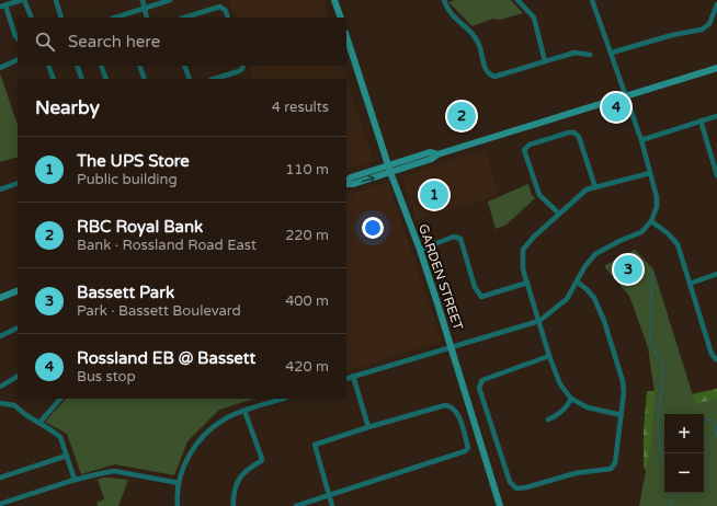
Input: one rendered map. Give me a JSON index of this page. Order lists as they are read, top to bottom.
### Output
{
  "streets": {
    "street": ["GARDEN STREET"]
  },
  "page": {
    "search": "Search here",
    "heading": ["Nearby", "4 results"],
    "pins": [
      "4",
      "2",
      "1",
      "3"
    ],
    "list": [
      {
        "mark": "1",
        "name": "The UPS Store",
        "note": "Public building",
        "value": "110 m"
      },
      {
        "mark": "2",
        "name": "RBC Royal Bank",
        "note": "Bank · Rossland Road East",
        "value": "220 m"
      },
      {
        "mark": "3",
        "name": "Bassett Park",
        "note": "Park · Bassett Boulevard",
        "value": "400 m"
      },
      {
        "mark": "4",
        "name": "Rossland EB @ Bassett",
        "note": "Bus stop",
        "value": "420 m"
      }
    ],
    "map_buttons": ["+", "−"]
  }
}
